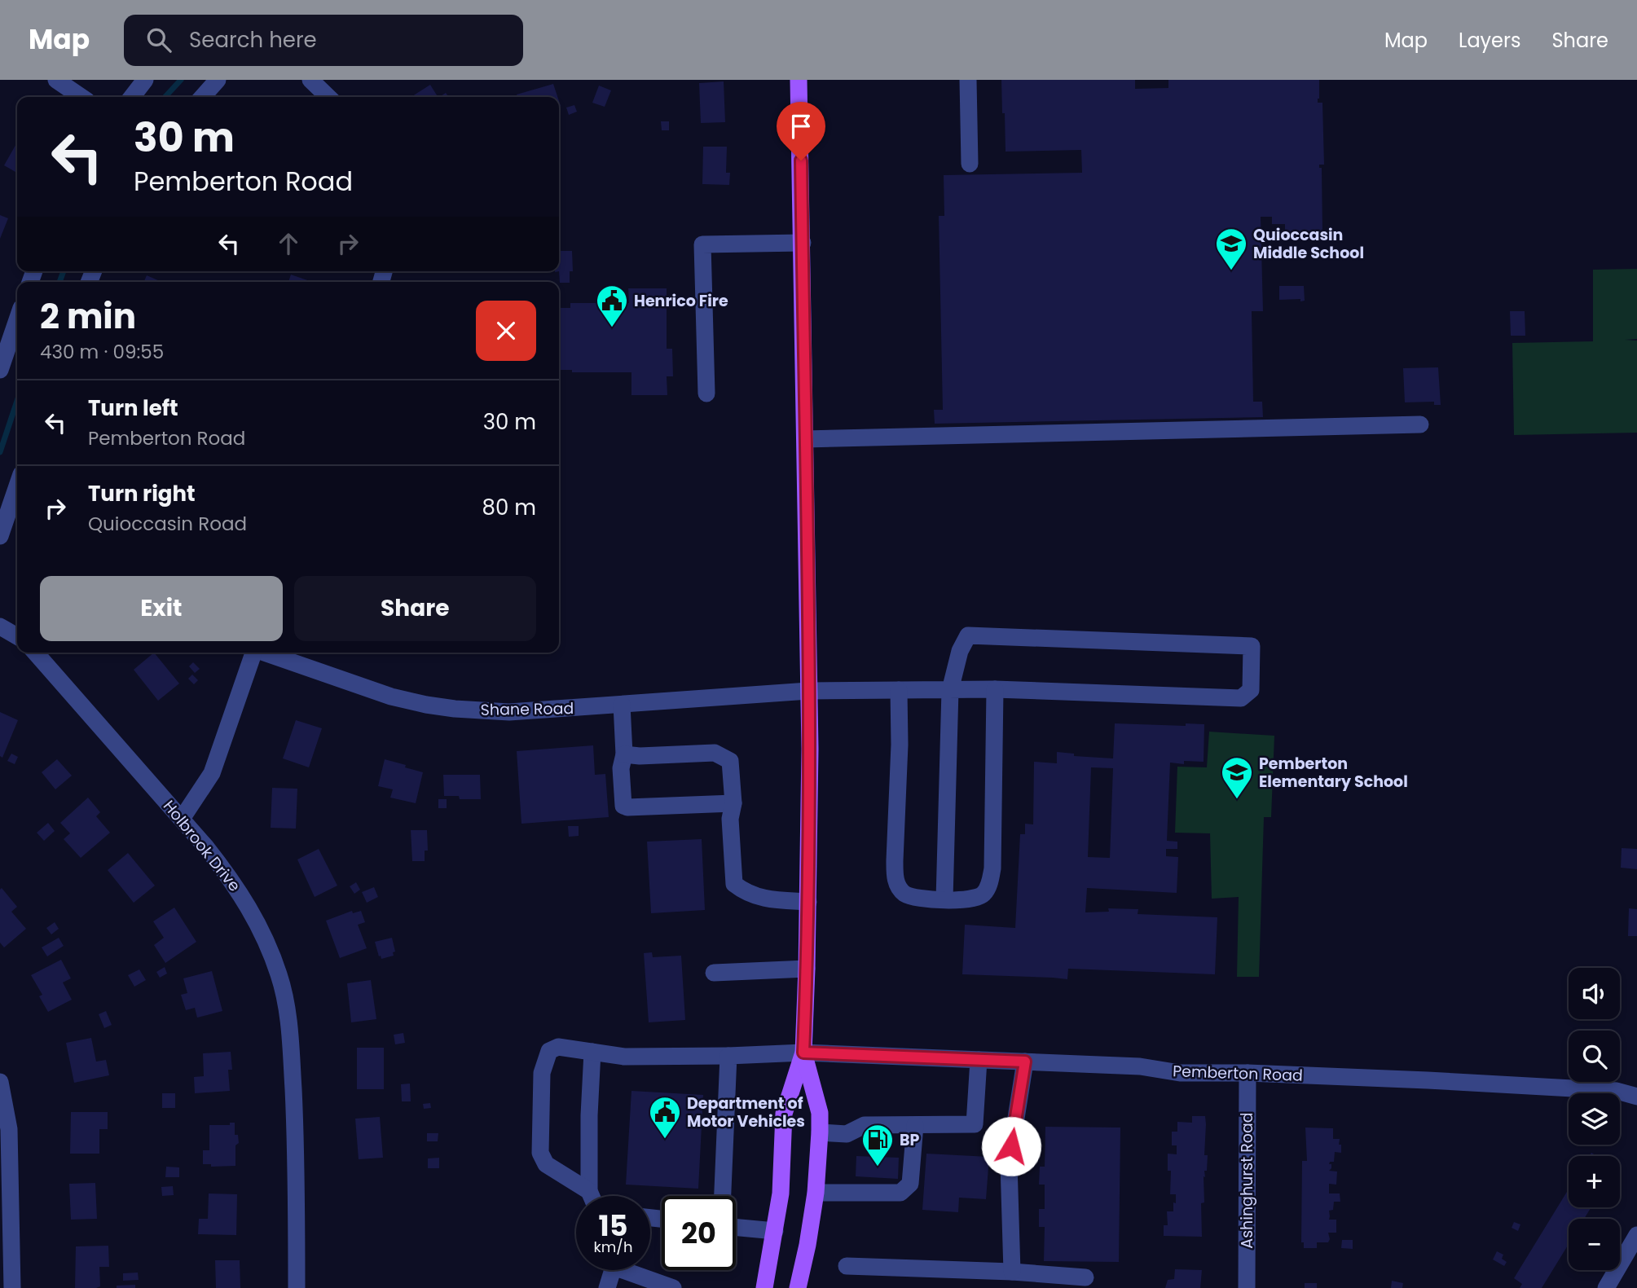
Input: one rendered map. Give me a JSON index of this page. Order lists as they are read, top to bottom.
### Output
{
  "streets": {
    "street": [
      "Shane Road",
      "Holbrook Drive",
      "Pemberton Road",
      "Ashinghurst Road"
    ]
  },
  "crossings": [
    ["Pemberton Road", "Ashinghurst Road"]
  ],
  "places": {
    "school or university": ["Quioccasin Middle School", "Pemberton Elementary School"],
    "public building": ["Henrico Fire", "Department of Motor Vehicles"],
    "fuel station": ["BP"]
  },
  "page": {
    "header": "Map",
    "search": "Search here",
    "nav": ["Map", "Layers", "Share"],
    "turn": ["30 m", "Pemberton Road"],
    "heading": ["2 min", "430 m · 09:55"],
    "list": [
      {
        "name": "Turn left",
        "note": "Pemberton Road",
        "value": "30 m"
      },
      {
        "name": "Turn right",
        "note": "Quioccasin Road",
        "value": "80 m"
      }
    ],
    "buttons": ["Exit", "Share"],
    "map_buttons": ["+", "−"],
    "speed": "15 km/h",
    "limit": "20"
  }
}
